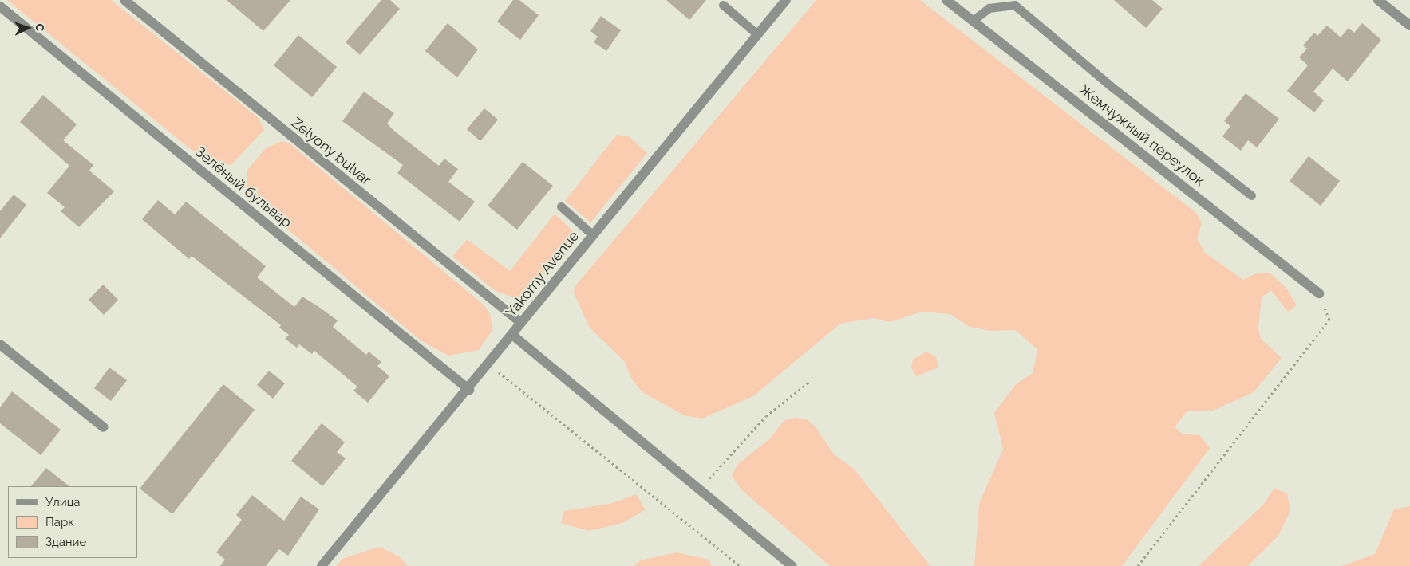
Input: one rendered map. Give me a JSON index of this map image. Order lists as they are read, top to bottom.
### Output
{
  "streets": {
    "street": [
      "Жемчужный переулок",
      "Zelyony bulvar",
      "Зелёный бульвар",
      "Yakorny Avenue"
    ]
  },
  "crossings": [
    ["Zelyony bulvar", "Yakorny Avenue"],
    ["Зелёный бульвар", "Yakorny Avenue"]
  ],
  "legend": ["Улица", "Парк", "Здание"],
  "north": "right"
}
